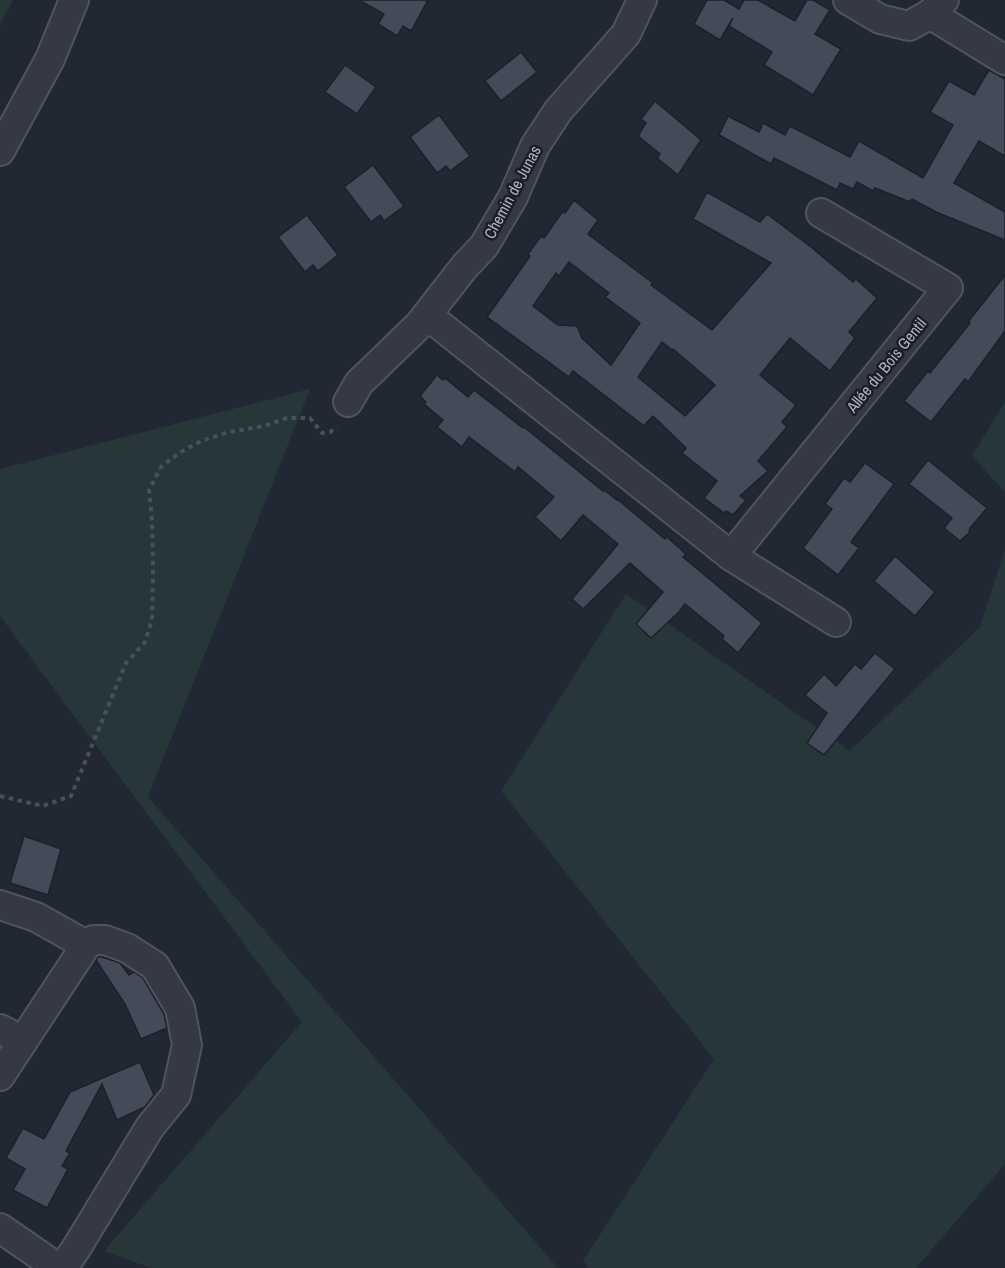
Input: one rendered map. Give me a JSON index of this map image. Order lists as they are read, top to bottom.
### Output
{
  "streets": {
    "street": ["Chemin de Junas", "Allée du Bois Gentil"]
  }
}
